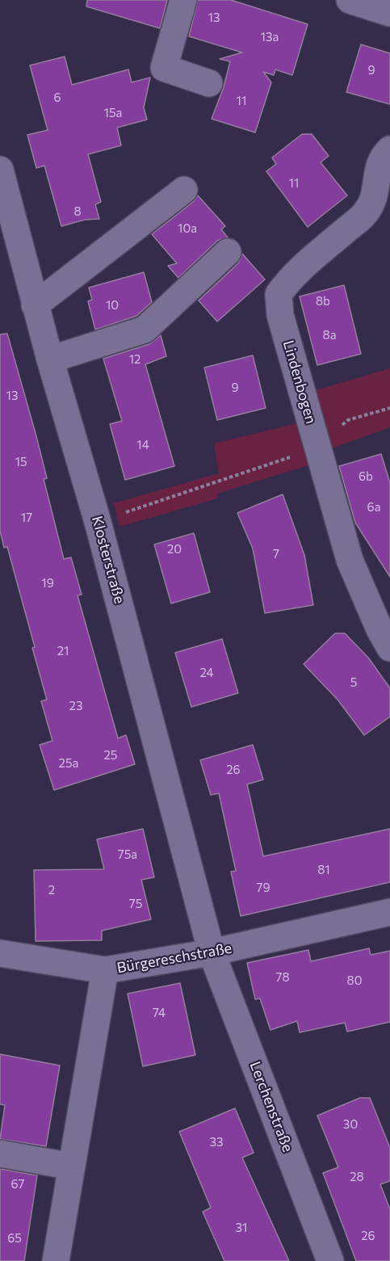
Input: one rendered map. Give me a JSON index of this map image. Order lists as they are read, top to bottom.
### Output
{
  "streets": {
    "street": [
      "Lindenbogen",
      "Klosterstraße",
      "Bürgereschstraße",
      "Lerchenstraße"
    ]
  },
  "crossings": [
    ["Klosterstraße", "Bürgereschstraße"],
    ["Klosterstraße", "Lerchenstraße"],
    ["Bürgereschstraße", "Lerchenstraße"]
  ],
  "house_numbers": [
    "13",
    "13a",
    "9",
    "6",
    "11",
    "15a",
    "11",
    "8",
    "10a",
    "8b",
    "10",
    "8a",
    "12",
    "9",
    "13",
    "14",
    "15",
    "6b",
    "6a",
    "17",
    "20",
    "7",
    "19",
    "21",
    "24",
    "5",
    "23",
    "25",
    "25a",
    "26",
    "75a",
    "81",
    "79",
    "2",
    "75",
    "78",
    "80",
    "74",
    "30",
    "33",
    "28",
    "67",
    "31",
    "26",
    "65"
  ]
}
